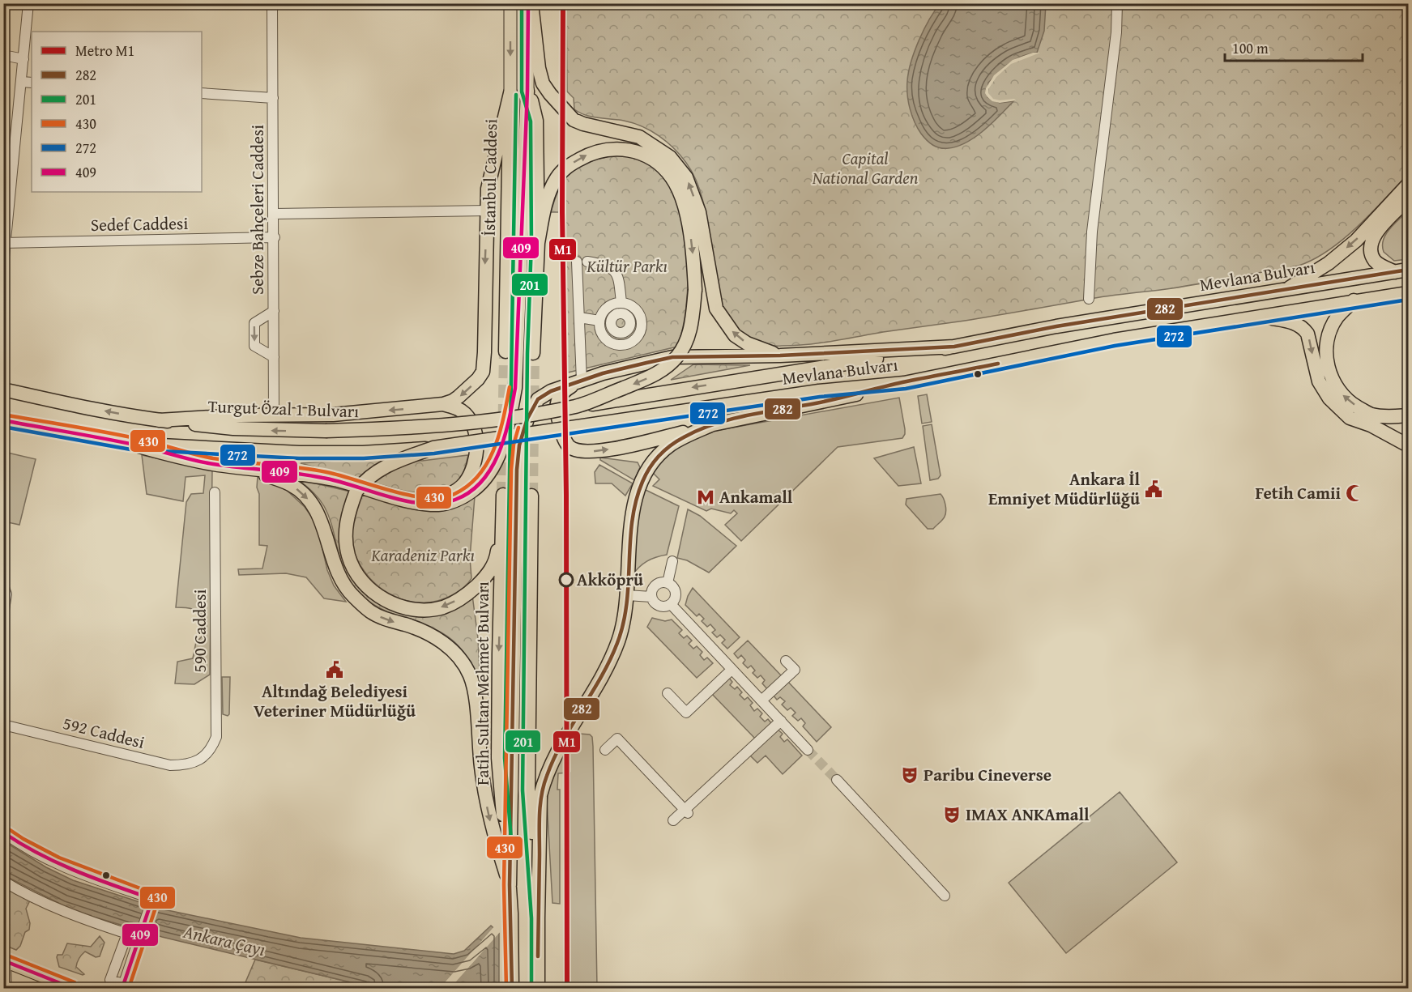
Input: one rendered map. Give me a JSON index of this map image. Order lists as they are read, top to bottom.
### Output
{
  "streets": {
    "highway": [
      "İstanbul Caddesi",
      "Mevlana Bulvarı",
      "Turgut Özal 1 Bulvarı",
      "Fatih Sultan Mehmet Bulvarı"
    ],
    "street": [
      "Sebze Bahçeleri Caddesi",
      "Sedef Caddesi",
      "590 Caddesi",
      "592 Caddesi"
    ]
  },
  "crossings": [
    ["Sebze Bahçeleri Caddesi", "Sedef Caddesi"],
    ["Mevlana Bulvarı", "Turgut Özal 1 Bulvarı"],
    ["Mevlana Bulvarı", "Fatih Sultan Mehmet Bulvarı"],
    ["590 Caddesi", "592 Caddesi"]
  ],
  "water": ["Ankara Çayı"],
  "parks": ["Capital National Garden", "Kültür Parkı", "Karadeniz Parkı"],
  "places": {
    "public building": ["Ankara İl Emniyet Müdürlüğü", "Altındağ Belediyesi Veteriner Müdürlüğü"],
    "mosque": ["Fetih Camii"],
    "metro station": ["Ankamall"],
    "other": ["Akköprü"],
    "theatre": ["Paribu Cineverse", "IMAX ANKAmall"]
  },
  "lines": [
    "metro line M1",
    "transit line 201",
    "transit line 409",
    "transit line 282",
    "transit line 272",
    "transit line 430"
  ],
  "legend": [
    "Metro M1",
    "282",
    "201",
    "430",
    "272",
    "409"
  ],
  "scale_bar": "100 m"
}
